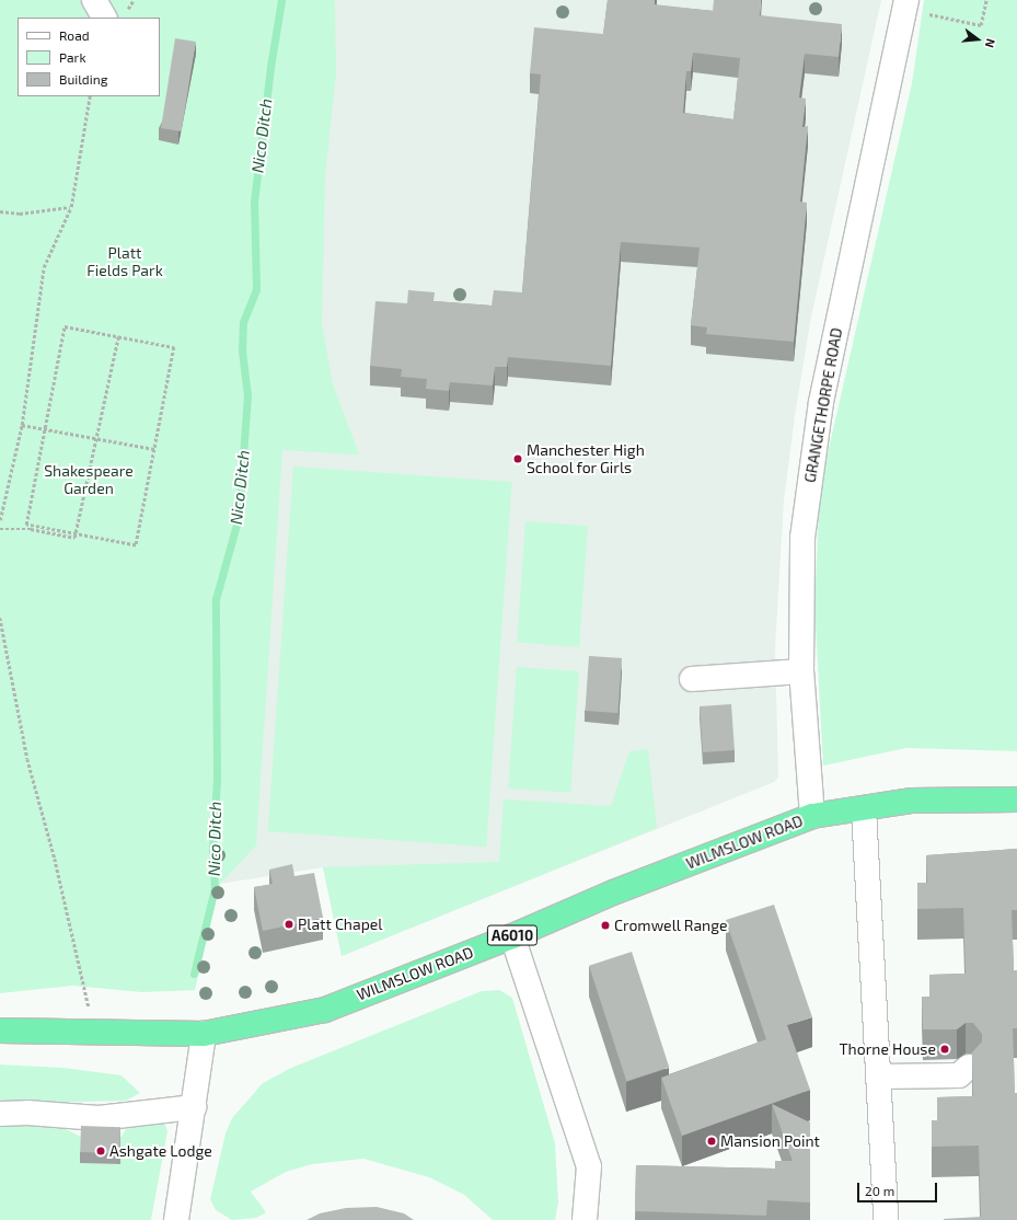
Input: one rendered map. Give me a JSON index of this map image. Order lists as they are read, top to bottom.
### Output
{
  "streets": {
    "highway": ["WILMSLOW ROAD", "A6010"],
    "street": ["GRANGETHORPE ROAD"]
  },
  "crossings": [
    ["GRANGETHORPE ROAD", "WILMSLOW ROAD"]
  ],
  "water": ["Nico Ditch"],
  "parks": ["Platt Fields Park", "Shakespeare Garden"],
  "places": [
    "Manchester High School for Girls",
    "Platt Chapel",
    "Cromwell Range",
    "Thorne House",
    "Mansion Point",
    "Ashgate Lodge"
  ],
  "legend": ["Road", "Park", "Building"],
  "scale_bar": "20 m",
  "north": "right"
}
